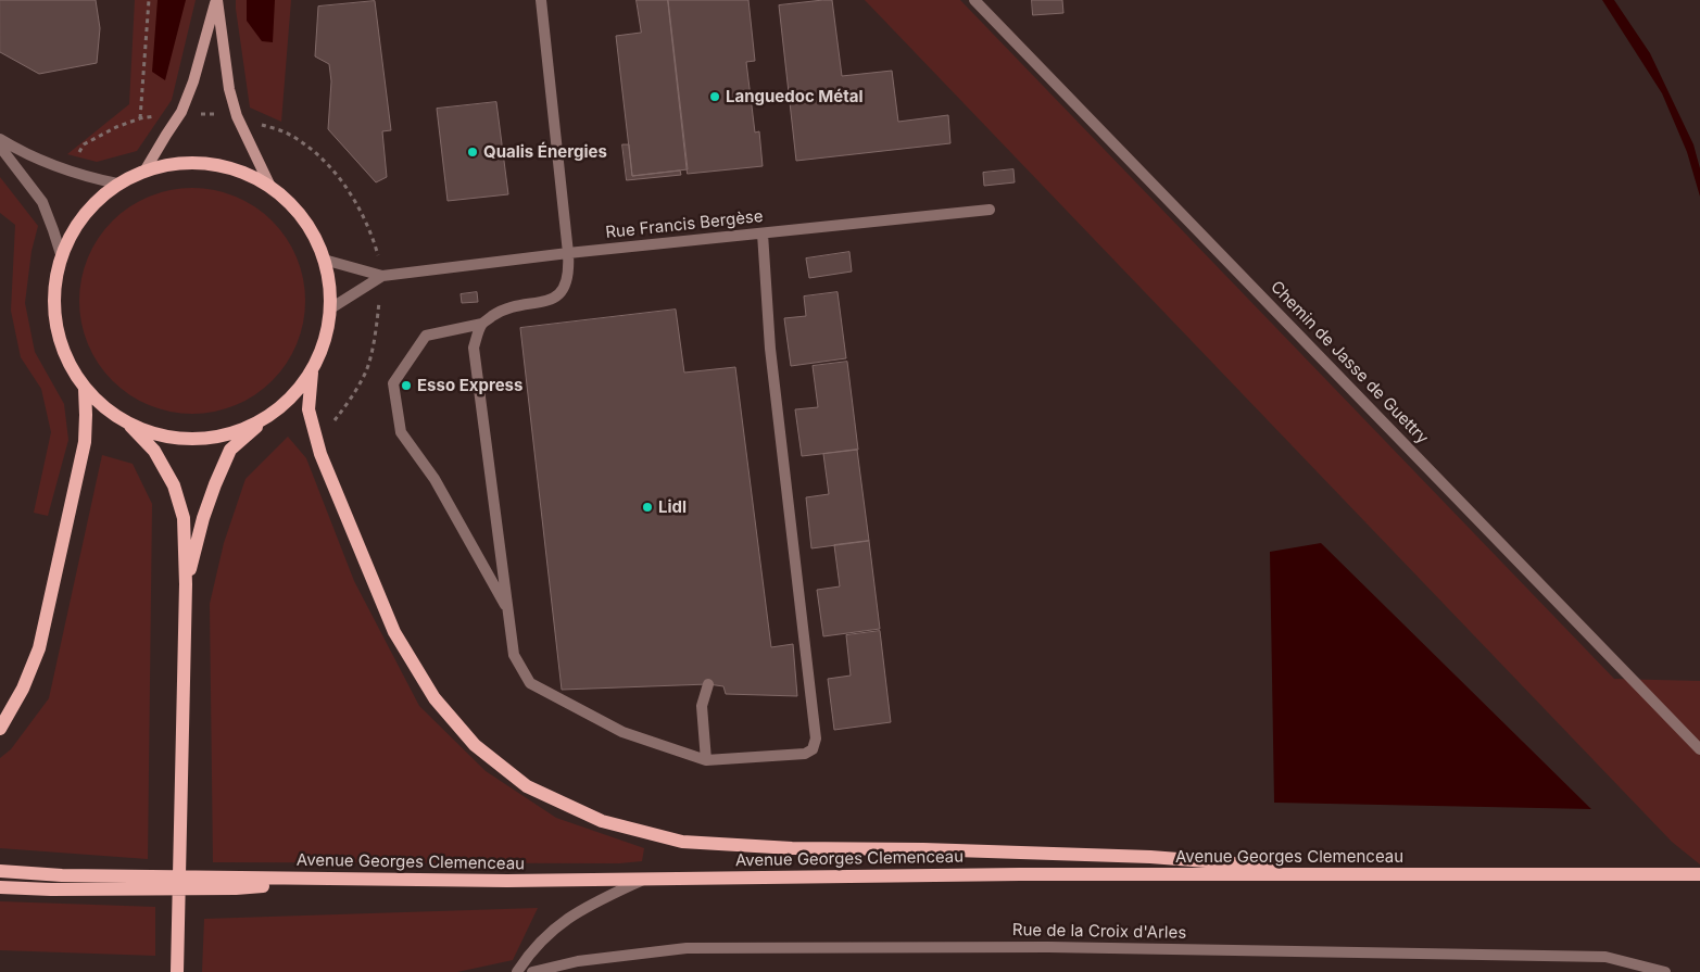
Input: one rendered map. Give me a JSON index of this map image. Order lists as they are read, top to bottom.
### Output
{
  "streets": {
    "main road": ["Avenue Georges Clemenceau"],
    "street": ["Rue Francis Bergèse", "Chemin de Jasse de Guettry", "Rue de la Croix d'Arles"]
  },
  "places": [
    "Languedoc Métal",
    "Qualis Énergies",
    "Esso Express",
    "Lidl"
  ]
}
